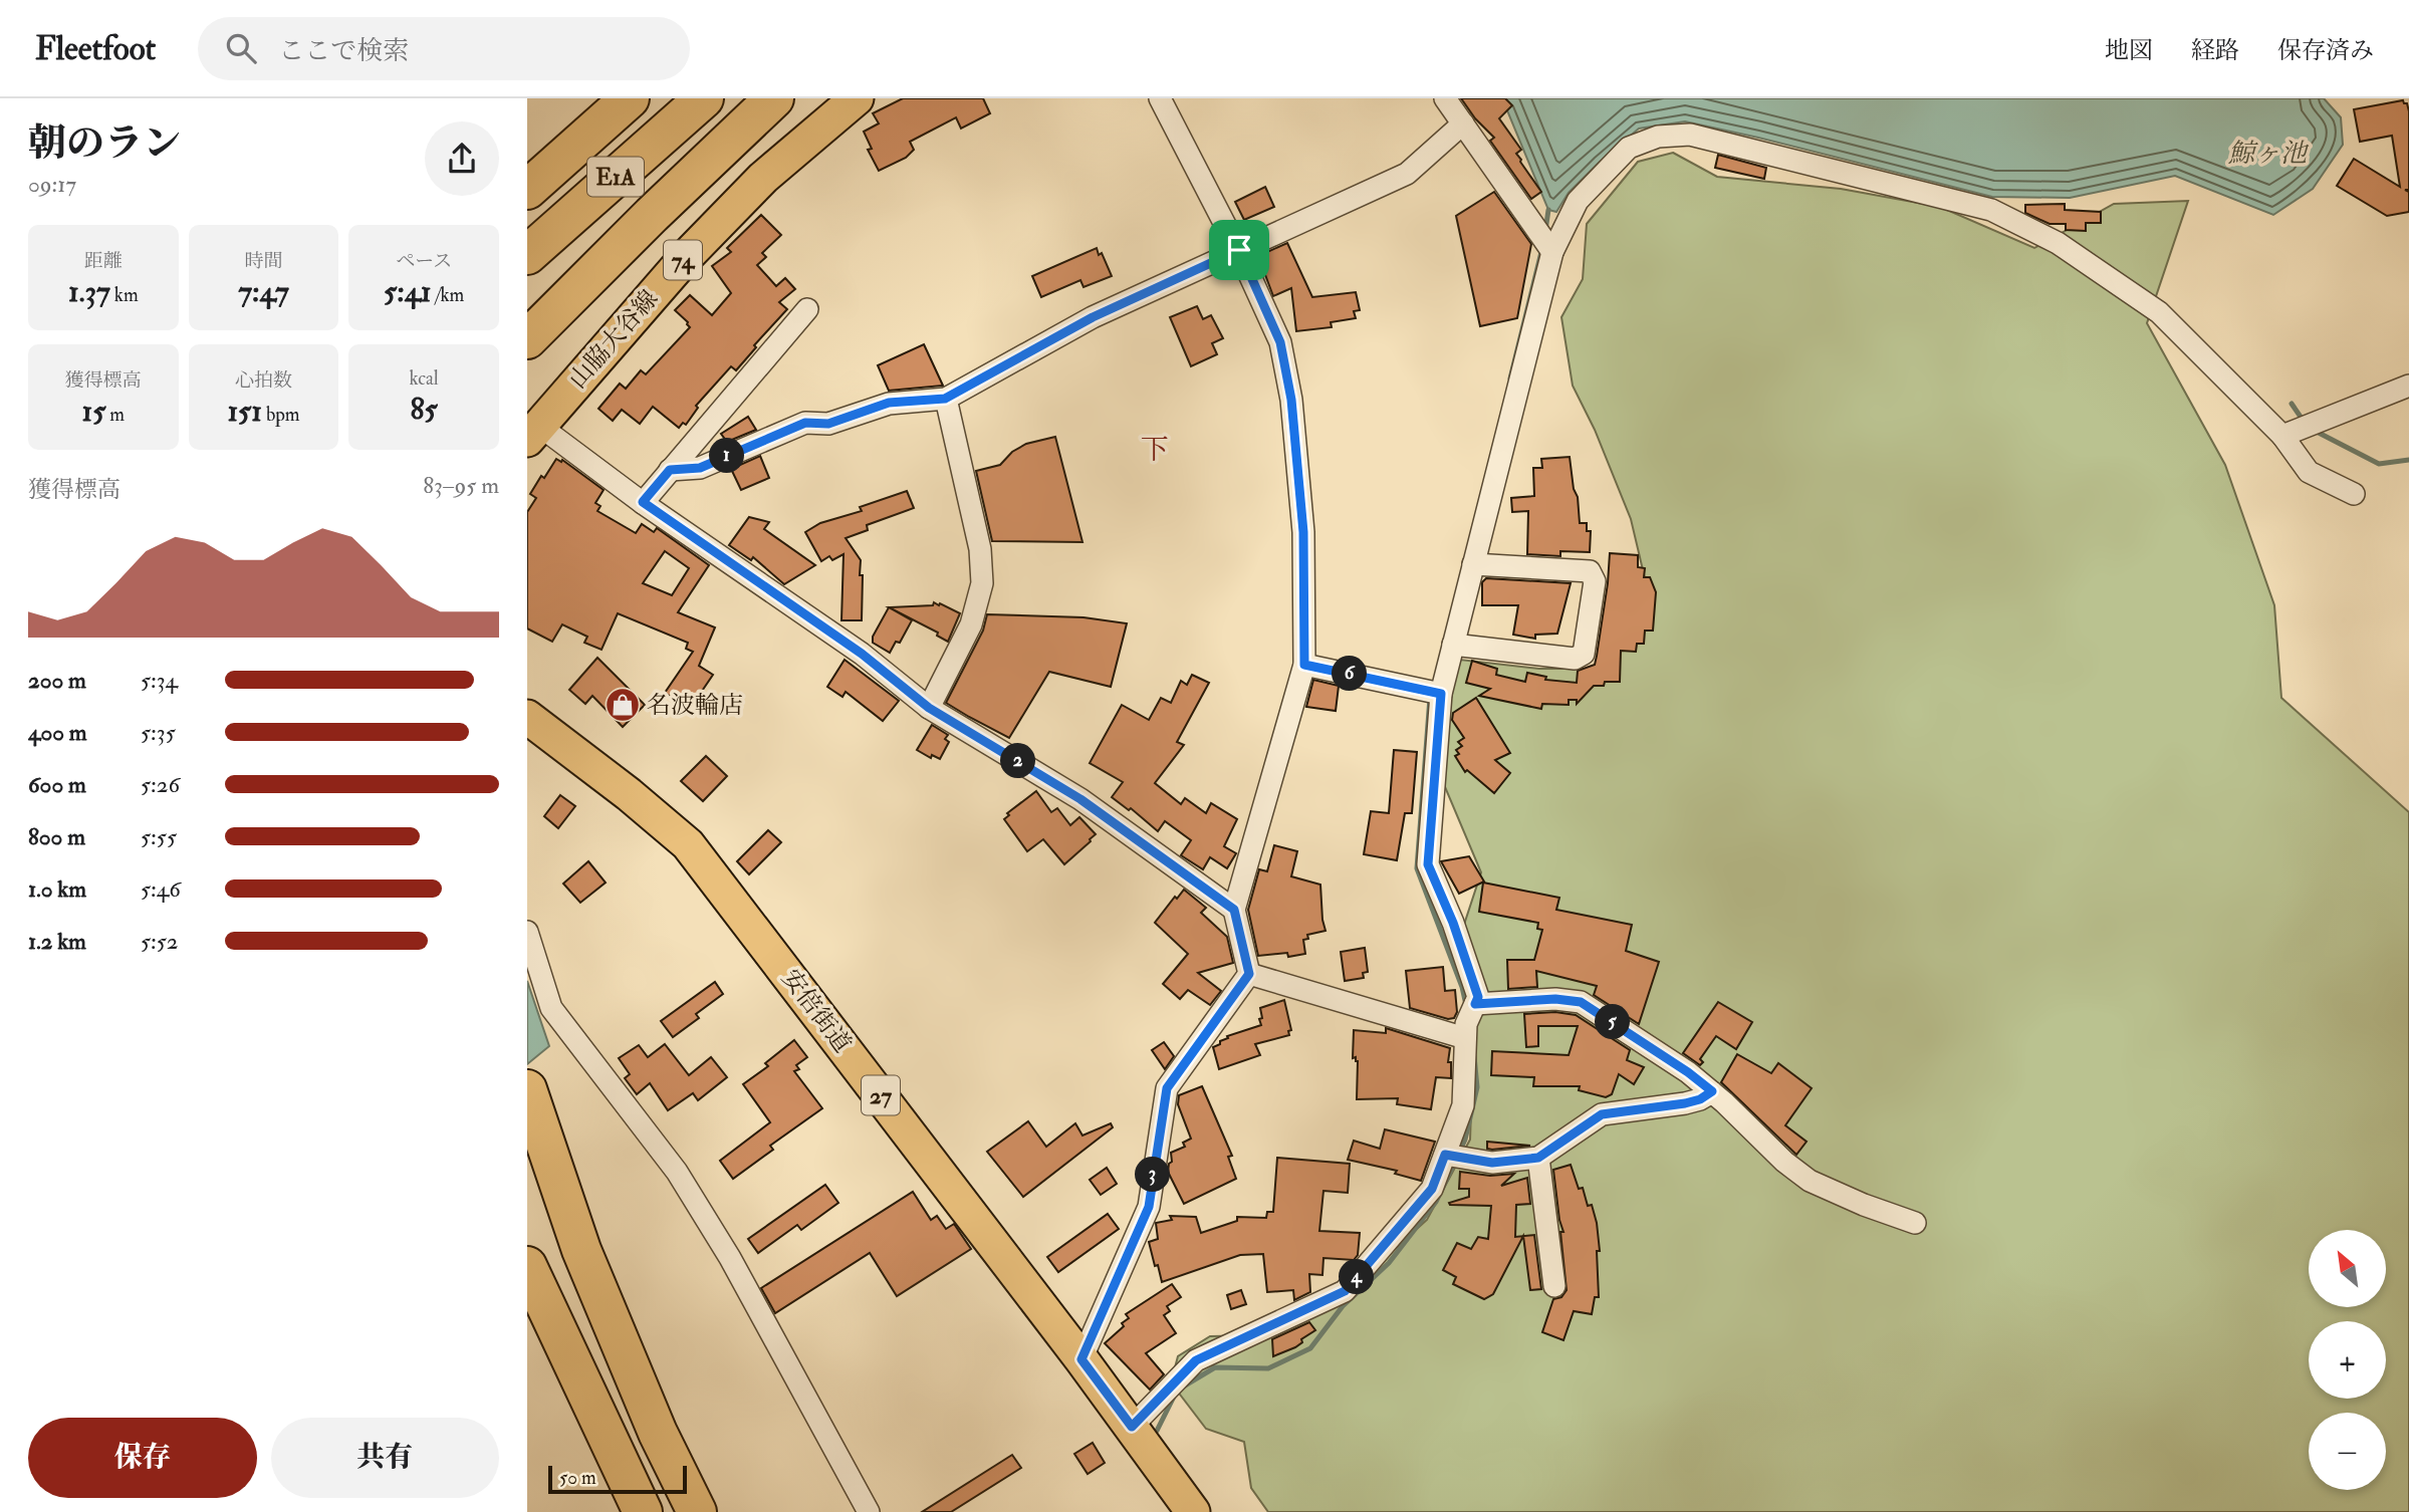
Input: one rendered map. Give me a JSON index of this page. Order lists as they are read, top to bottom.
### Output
{
  "streets": {
    "highway": ["E1A"],
    "main road": [
      "74",
      "山脇大谷線",
      "安倍街道",
      "27"
    ]
  },
  "districts": ["下"],
  "water": ["鯨ヶ池"],
  "places": {
    "shop": ["名波輪店"]
  },
  "scale_bar": "50 m",
  "north": "top left",
  "page": {
    "header": "Fleetfoot",
    "search": "ここで検索",
    "nav": ["地図", "経路", "保存済み"],
    "heading": ["朝のラン", "09:17"],
    "stats": [
      ["距離", "1.37 km"],
      ["時間", "7:47"],
      ["ペース", "5:41 /km"],
      ["獲得標高", "15 m"],
      ["心拍数", "151 bpm"],
      ["kcal", "85"]
    ],
    "pins": [
      "1",
      "6",
      "2",
      "5",
      "3",
      "4"
    ],
    "chart": ["獲得標高", "83–95 m"],
    "list": [
      {
        "name": "200 m",
        "note": "5:34"
      },
      {
        "name": "400 m",
        "note": "5:35"
      },
      {
        "name": "600 m",
        "note": "5:26"
      },
      {
        "name": "800 m",
        "note": "5:55"
      },
      {
        "name": "1.0 km",
        "note": "5:46"
      },
      {
        "name": "1.2 km",
        "note": "5:52"
      }
    ],
    "map_buttons": ["+", "−"],
    "buttons": ["保存", "共有"],
    "scale": "50 m"
  }
}
